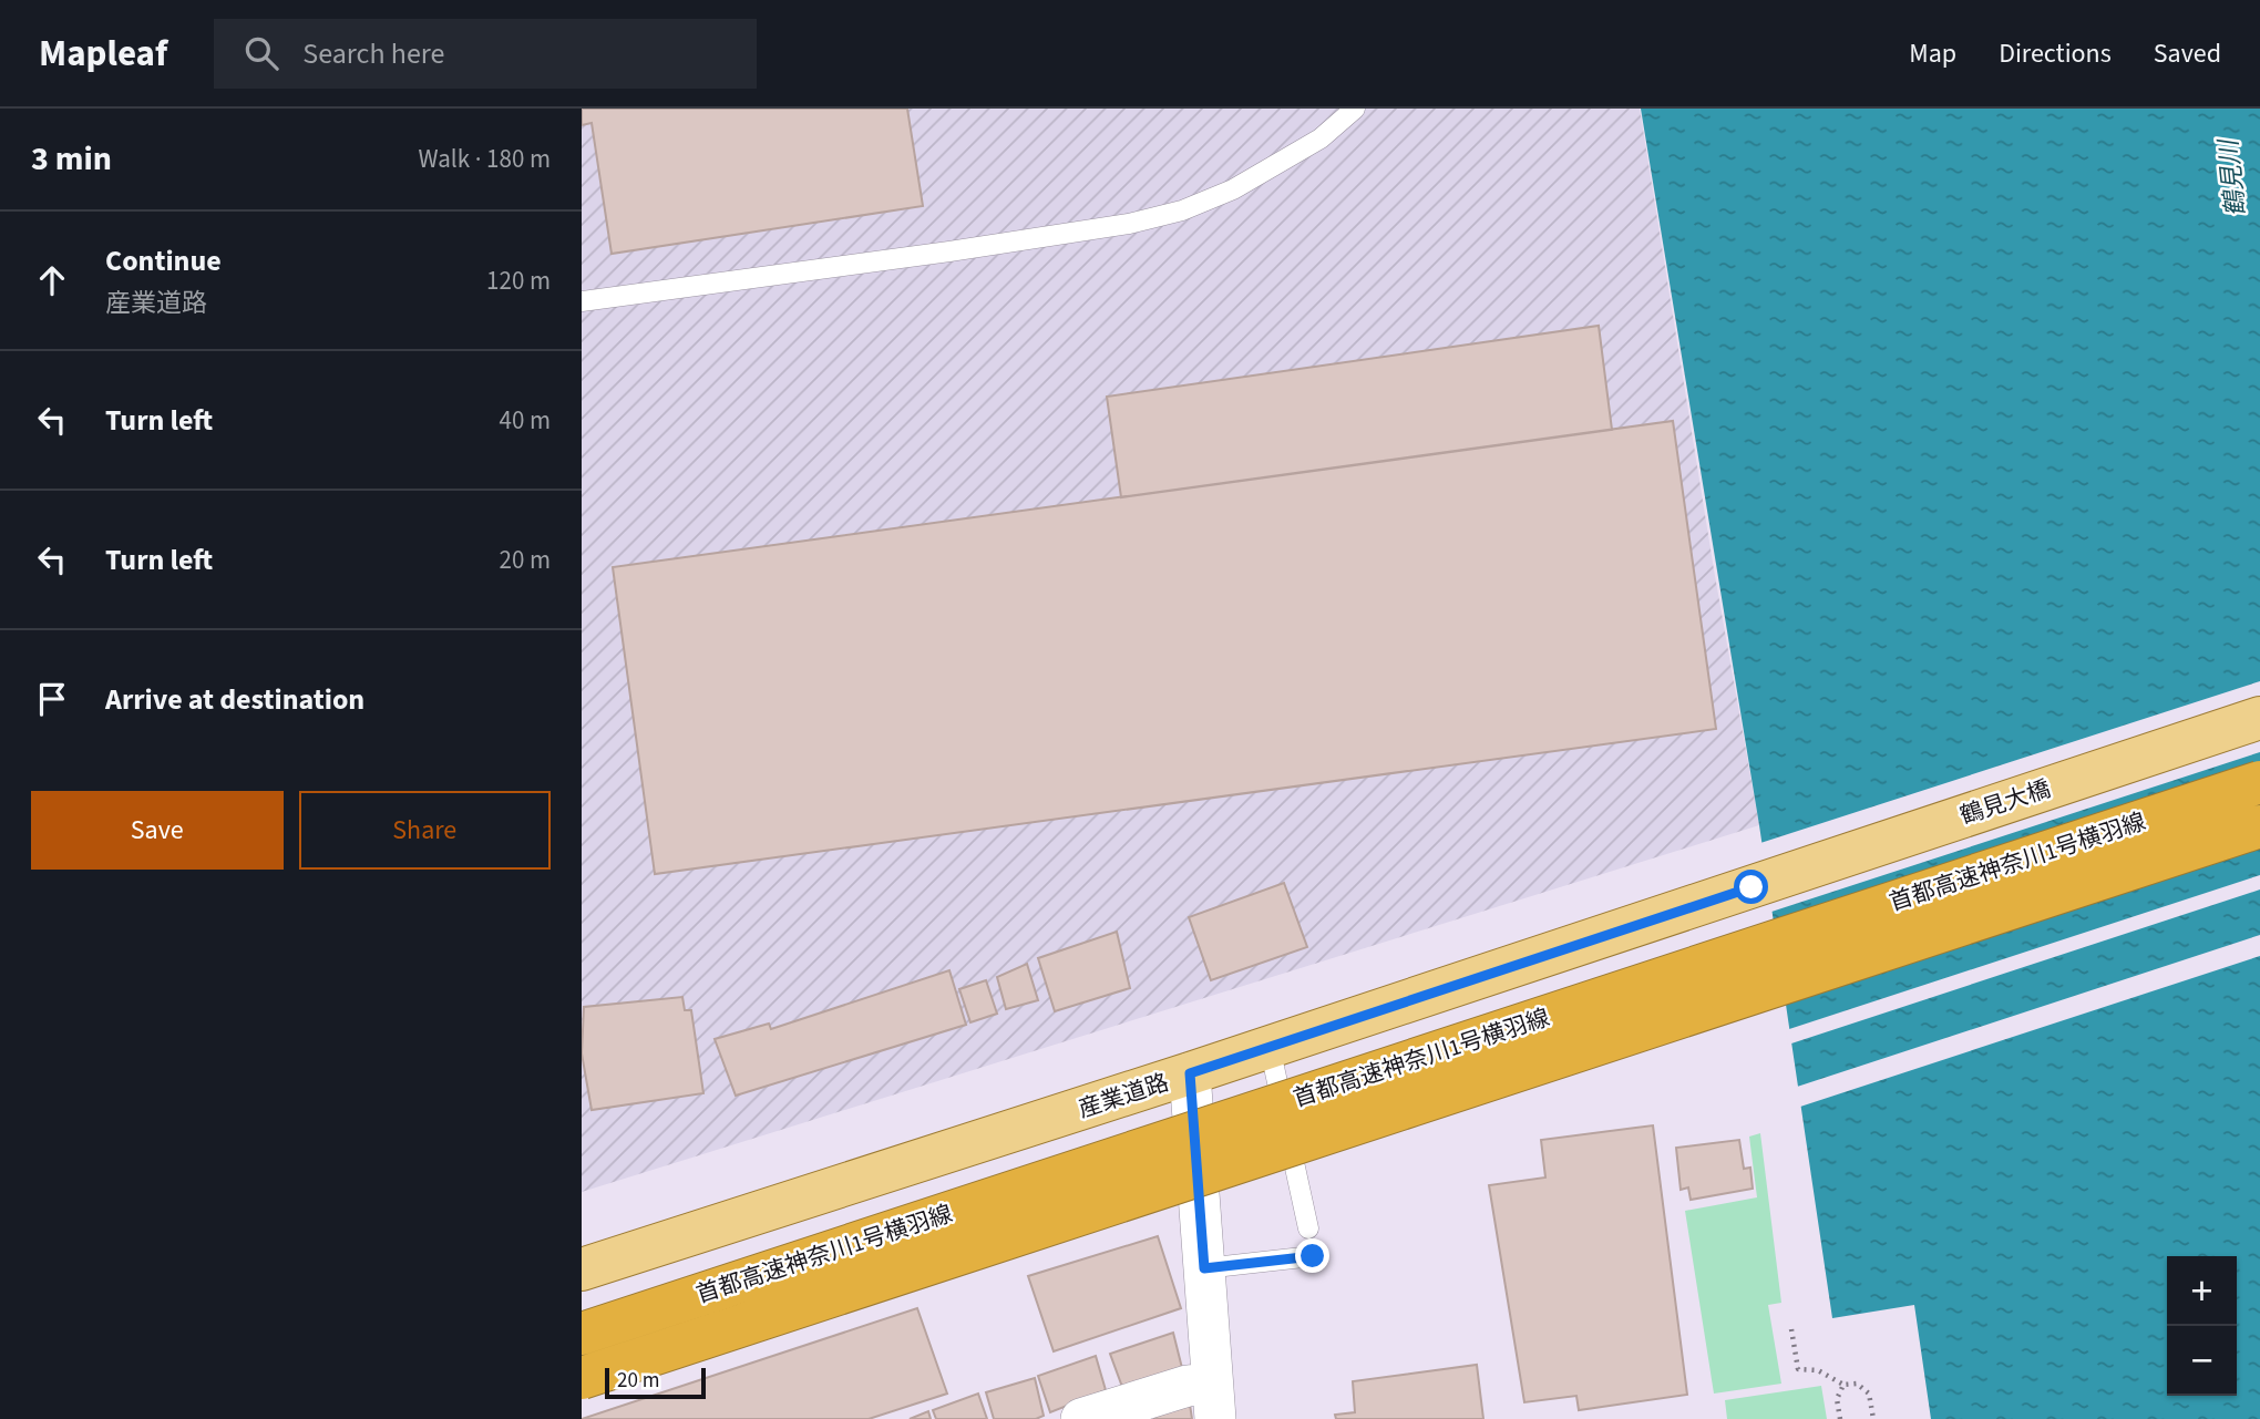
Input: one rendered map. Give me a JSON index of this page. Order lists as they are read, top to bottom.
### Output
{
  "streets": {
    "highway": ["首都高速神奈川1号横羽線"],
    "main road": ["鶴見大橋", "産業道路"]
  },
  "crossings": [
    ["鶴見大橋", "産業道路"]
  ],
  "water": ["鶴見川"],
  "scale_bar": "20 m",
  "page": {
    "header": "Mapleaf",
    "search": "Search here",
    "nav": ["Map", "Directions", "Saved"],
    "heading": ["3 min", "Walk · 180 m"],
    "list": [
      ["Continue", "産業道路", "120 m"],
      ["Turn left", "40 m"],
      ["Turn left", "20 m"],
      "Arrive at destination"
    ],
    "buttons": ["Save", "Share"],
    "map_buttons": ["+", "−"],
    "scale": "20 m"
  }
}
